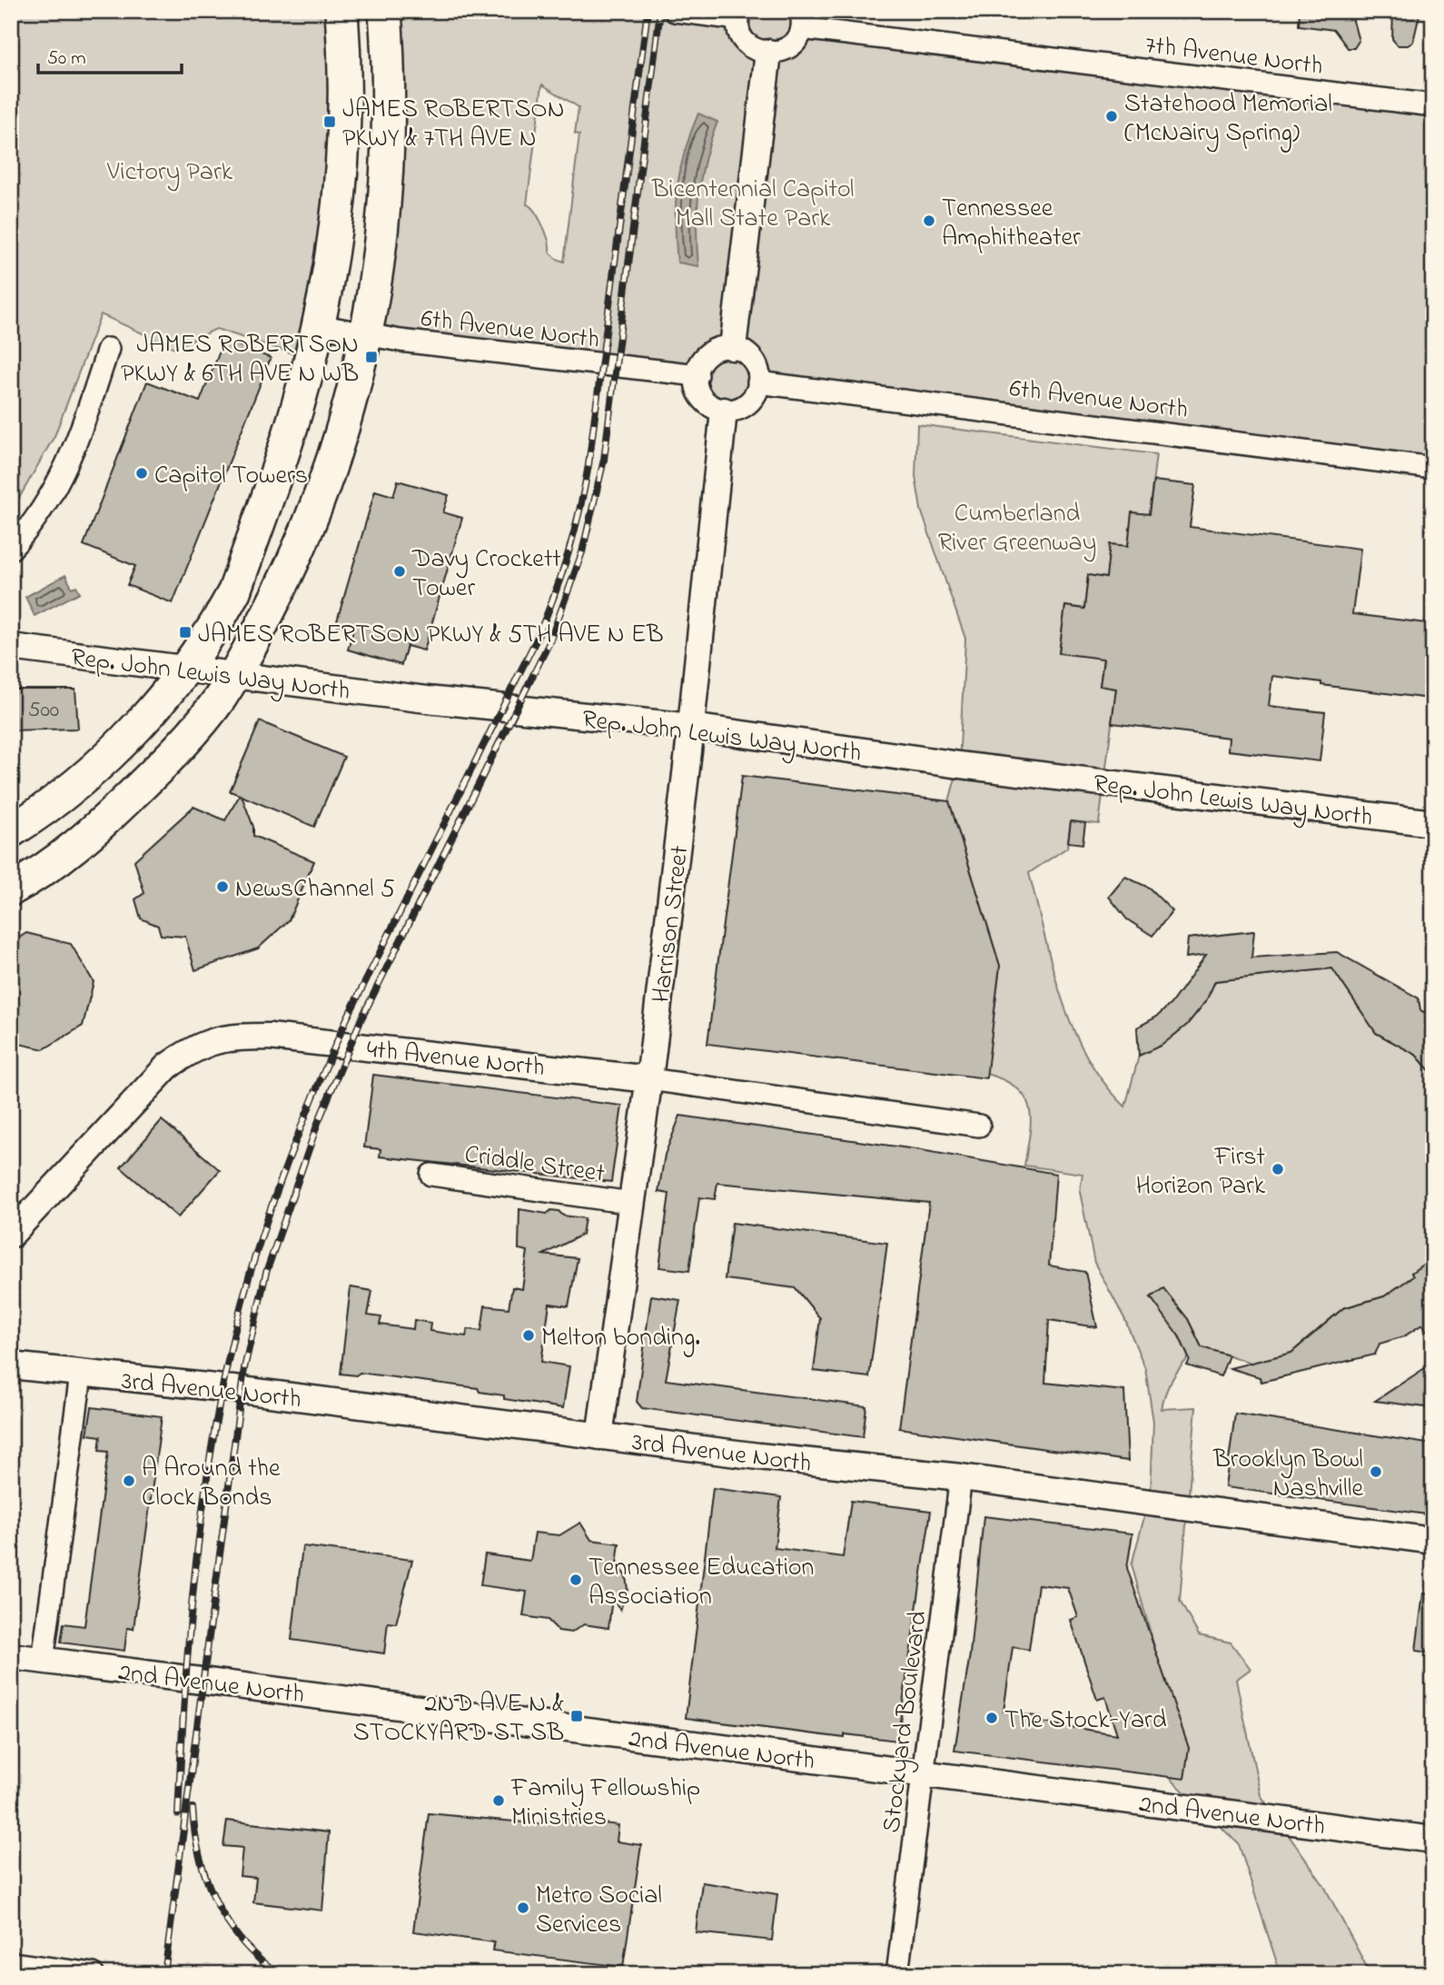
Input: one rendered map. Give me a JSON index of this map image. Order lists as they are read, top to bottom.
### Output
{
  "streets": {
    "street": [
      "7th Avenue North",
      "6th Avenue North",
      "Rep. John Lewis Way North",
      "Harrison Street",
      "4th Avenue North",
      "Criddle Street",
      "3rd Avenue North",
      "2nd Avenue North",
      "Stockyard Boulevard"
    ]
  },
  "crossings": [
    ["6th Avenue North", "Harrison Street"],
    ["Rep. John Lewis Way North", "Harrison Street"],
    ["Harrison Street", "4th Avenue North"],
    ["Harrison Street", "Criddle Street"],
    ["Harrison Street", "3rd Avenue North"],
    ["3rd Avenue North", "Stockyard Boulevard"],
    ["2nd Avenue North", "Stockyard Boulevard"]
  ],
  "parks": ["Victory Park", "Bicentennial Capitol Mall State Park", "Cumberland River Greenway"],
  "places": {
    "other": [
      "Statehood Memorial (McNairy Spring)",
      "Tennessee Amphitheater",
      "Capitol Towers",
      "Davy Crockett Tower",
      "NewsChannel 5",
      "First Horizon Park",
      "Melton bonding.",
      "Brooklyn Bowl Nashville",
      "A Around the Clock Bonds",
      "Tennessee Education Association",
      "The Stock-Yard",
      "Family Fellowship Ministries",
      "Metro Social Services"
    ],
    "transit": [
      "JAMES ROBERTSON PKWY & 7TH AVE N",
      "JAMES ROBERTSON PKWY & 6TH AVE N WB",
      "JAMES ROBERTSON PKWY & 5TH AVE N EB",
      "2ND AVE N & STOCKYARD ST SB"
    ]
  },
  "house_numbers": ["500"],
  "scale_bar": "50 m"
}
